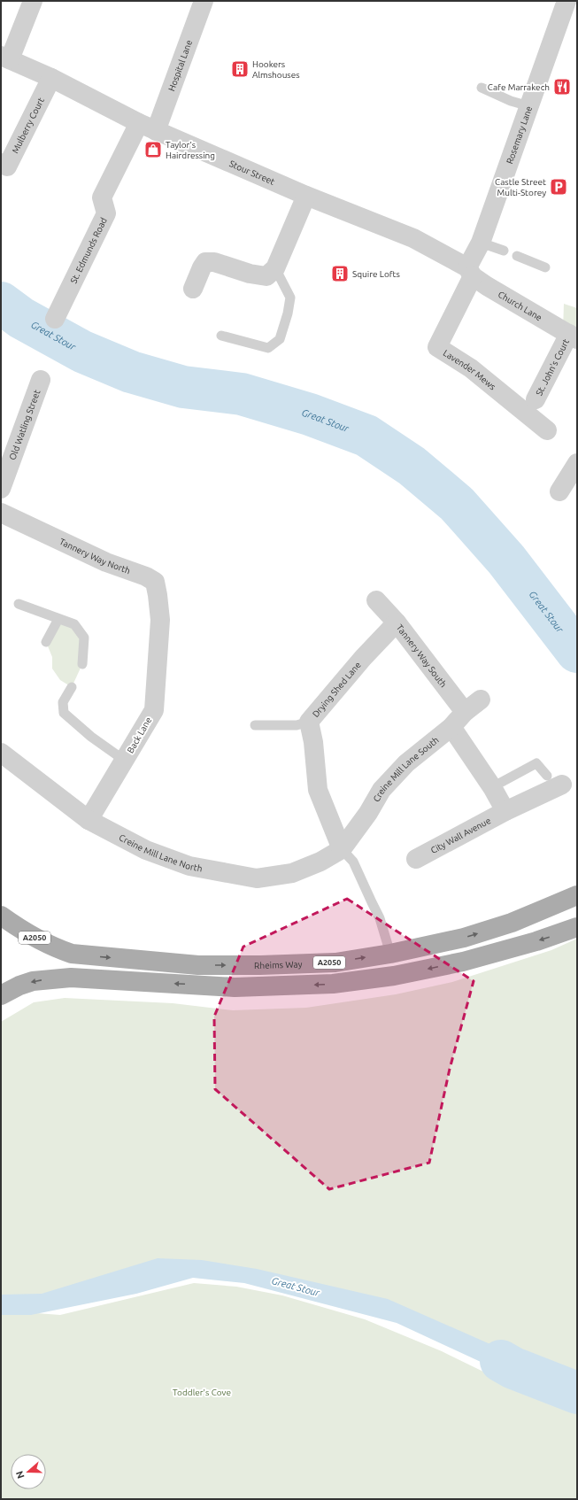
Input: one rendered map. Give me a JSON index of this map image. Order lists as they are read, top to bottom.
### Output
{
  "streets": {
    "main road": ["A2050", "Rheims Way"],
    "street": [
      "Hospital Lane",
      "Mulberry Court",
      "Rosemary Lane",
      "Stour Street",
      "St. Edmunds Road",
      "Church Lane",
      "St. John's Court",
      "Lavender Mews",
      "Old Watling Street",
      "Tannery Way North",
      "Tannery Way South",
      "Drying Shed Lane",
      "Back Lane",
      "Creine Mill Lane South",
      "City Wall Avenue",
      "Creine Mill Lane North"
    ]
  },
  "crossings": [
    ["Hospital Lane", "Stour Street"],
    ["Hospital Lane", "St. Edmunds Road"],
    ["Mulberry Court", "Stour Street"],
    ["Rosemary Lane", "Stour Street"],
    ["Rosemary Lane", "Church Lane"],
    ["Rosemary Lane", "Lavender Mews"],
    ["Stour Street", "St. Edmunds Road"],
    ["Stour Street", "Church Lane"],
    ["Stour Street", "Lavender Mews"],
    ["Church Lane", "St. John's Court"],
    ["Church Lane", "Lavender Mews"],
    ["Tannery Way North", "Back Lane"],
    ["Tannery Way South", "Drying Shed Lane"],
    ["Tannery Way South", "Creine Mill Lane South"],
    ["Drying Shed Lane", "Creine Mill Lane South"],
    ["Drying Shed Lane", "Creine Mill Lane North"],
    ["Back Lane", "Creine Mill Lane North"],
    ["Creine Mill Lane South", "Creine Mill Lane North"]
  ],
  "water": ["Great Stour"],
  "parks": ["Toddler's Cove"],
  "places": {
    "building": ["Hookers Almshouses", "Squire Lofts"],
    "restaurant": ["Cafe Marrakech"],
    "shop": ["Taylor's Hairdressing"],
    "parking": ["Castle Street Multi-Storey"]
  },
  "north": "left"
}
